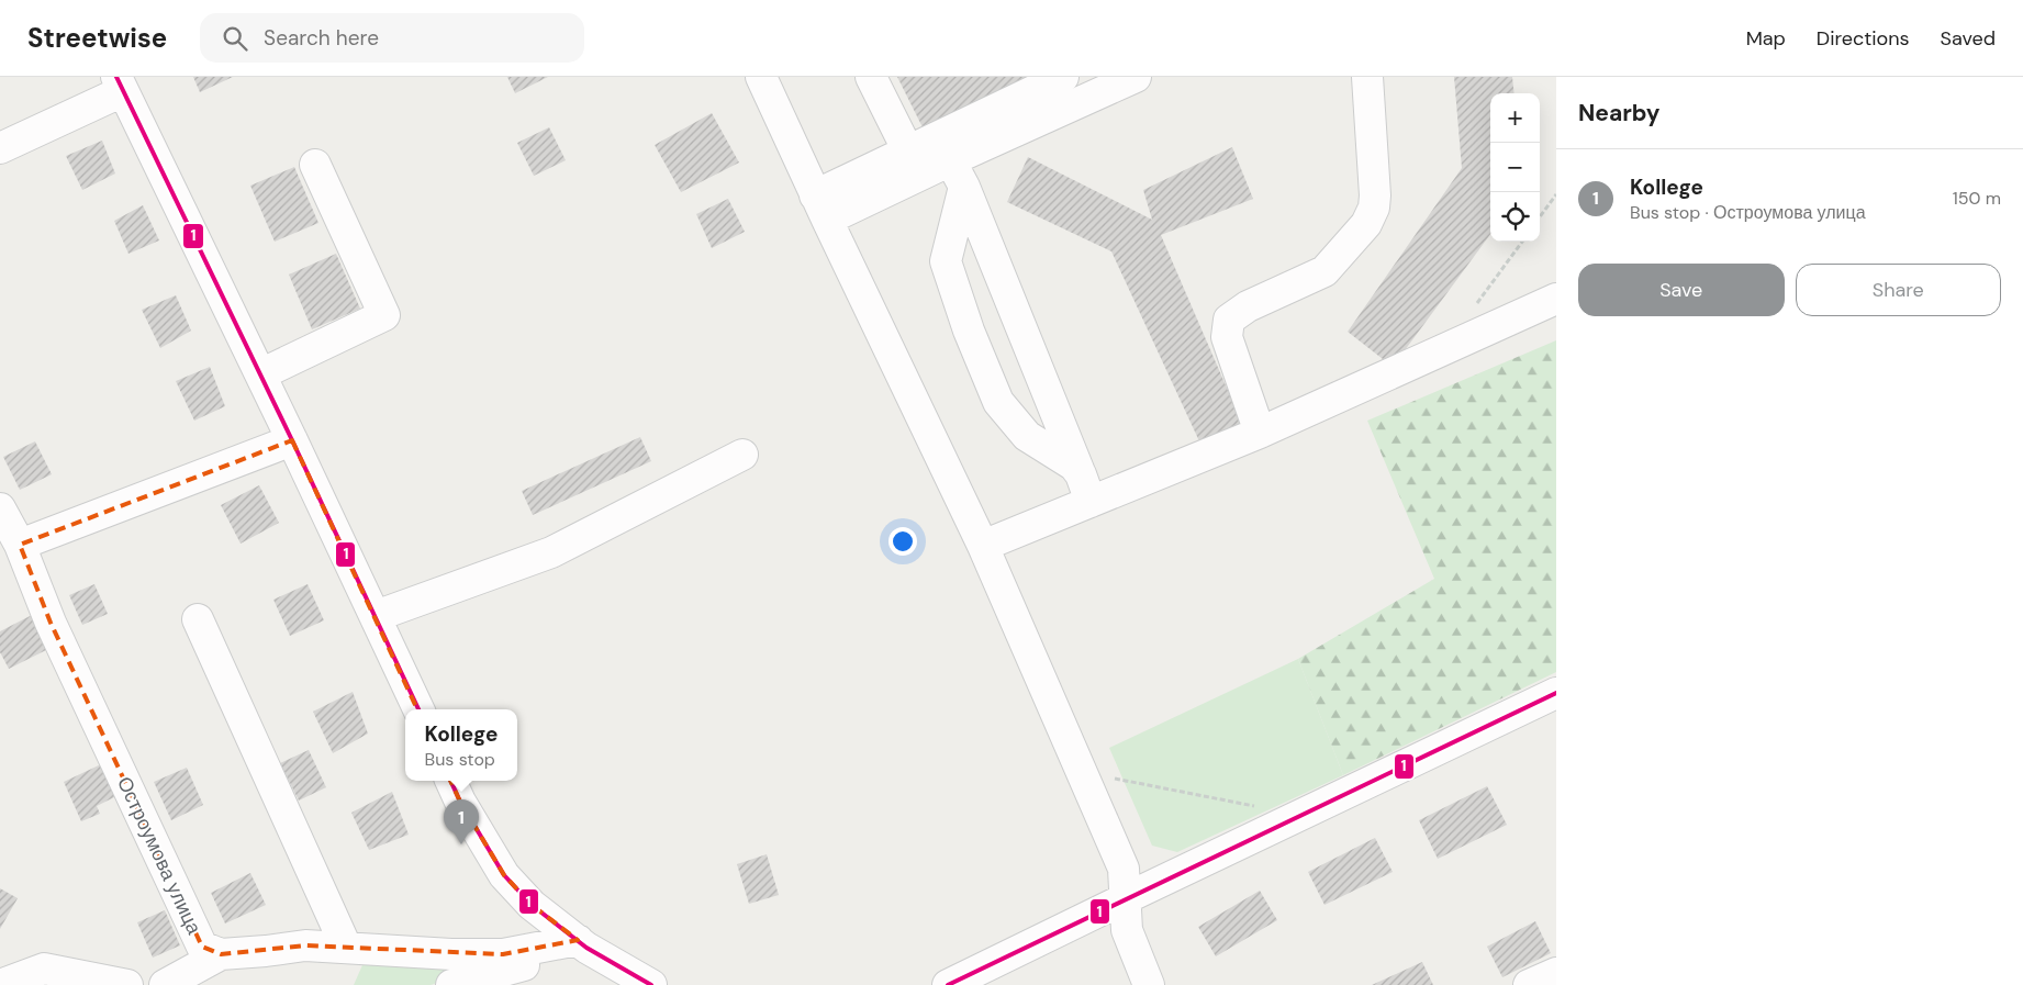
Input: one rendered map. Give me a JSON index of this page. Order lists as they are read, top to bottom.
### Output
{
  "streets": {
    "street": ["Остроумова улица"]
  },
  "lines": ["transit line 1"],
  "page": {
    "header": "Streetwise",
    "search": "Search here",
    "nav": ["Map", "Directions", "Saved"],
    "heading": "Nearby",
    "map_buttons": ["+", "−"],
    "list": [
      {
        "mark": "1",
        "name": "Kollege",
        "note": "Bus stop · Остроумова улица",
        "value": "150 m"
      }
    ],
    "buttons": ["Save", "Share"],
    "popup": ["Kollege", "Bus stop"],
    "pins": "1"
  }
}
